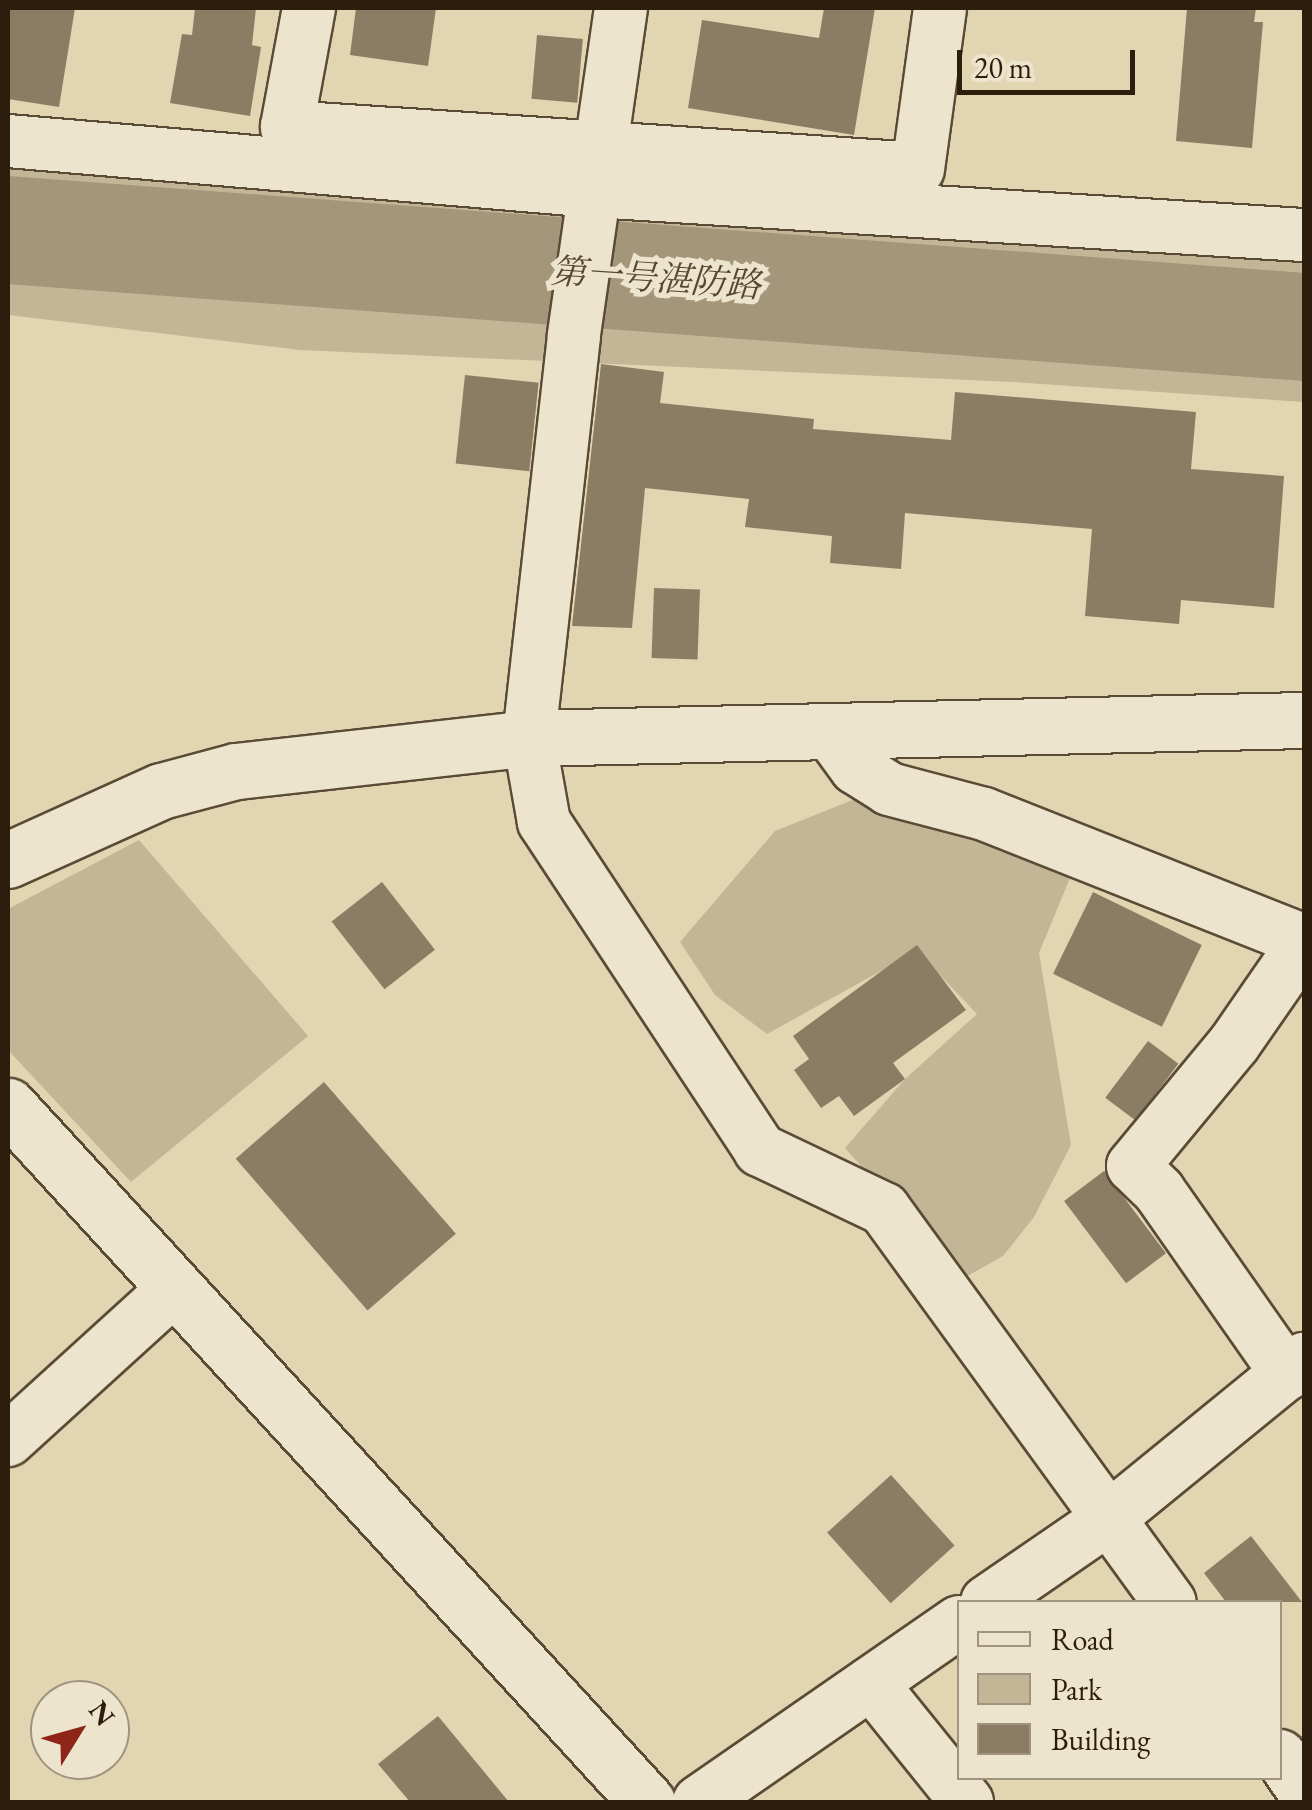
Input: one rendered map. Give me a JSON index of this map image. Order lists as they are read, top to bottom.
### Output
{
  "water": ["第一号湛防路"],
  "legend": ["Road", "Park", "Building"],
  "scale_bar": "20 m",
  "north": "top right"
}
